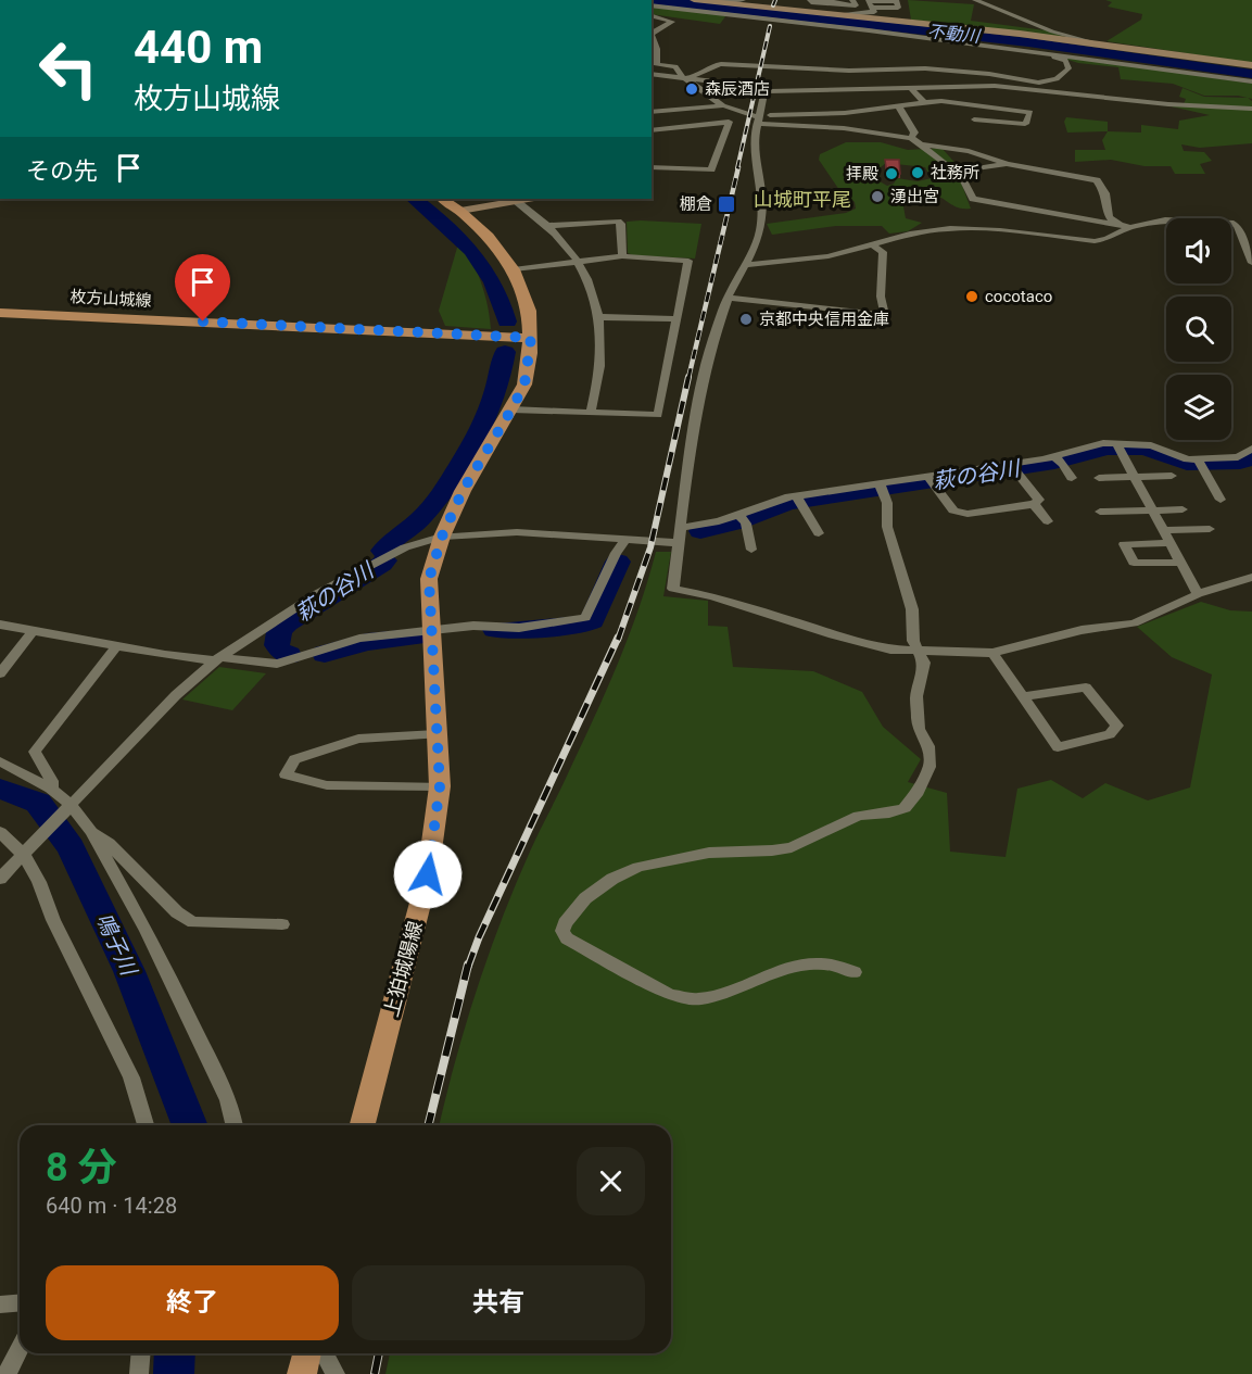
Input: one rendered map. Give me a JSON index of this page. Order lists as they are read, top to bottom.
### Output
{
  "streets": {
    "main road": ["枚方山城線", "上狛城陽線"]
  },
  "crossings": [
    ["枚方山城線", "上狛城陽線"]
  ],
  "districts": ["山城町平尾"],
  "water": ["不動川", "萩の谷川", "鳴子川"],
  "places": {
    "other": [
      "森辰酒店",
      "社務所",
      "拝殿",
      "湧出宮",
      "cocotaco",
      "京都中央信用金庫"
    ],
    "transit": ["棚倉"]
  },
  "page": {
    "turn": ["440 m", "枚方山城線"],
    "then": "その先",
    "heading": ["8 分", "640 m · 14:28"],
    "buttons": ["終了", "共有"]
  }
}
